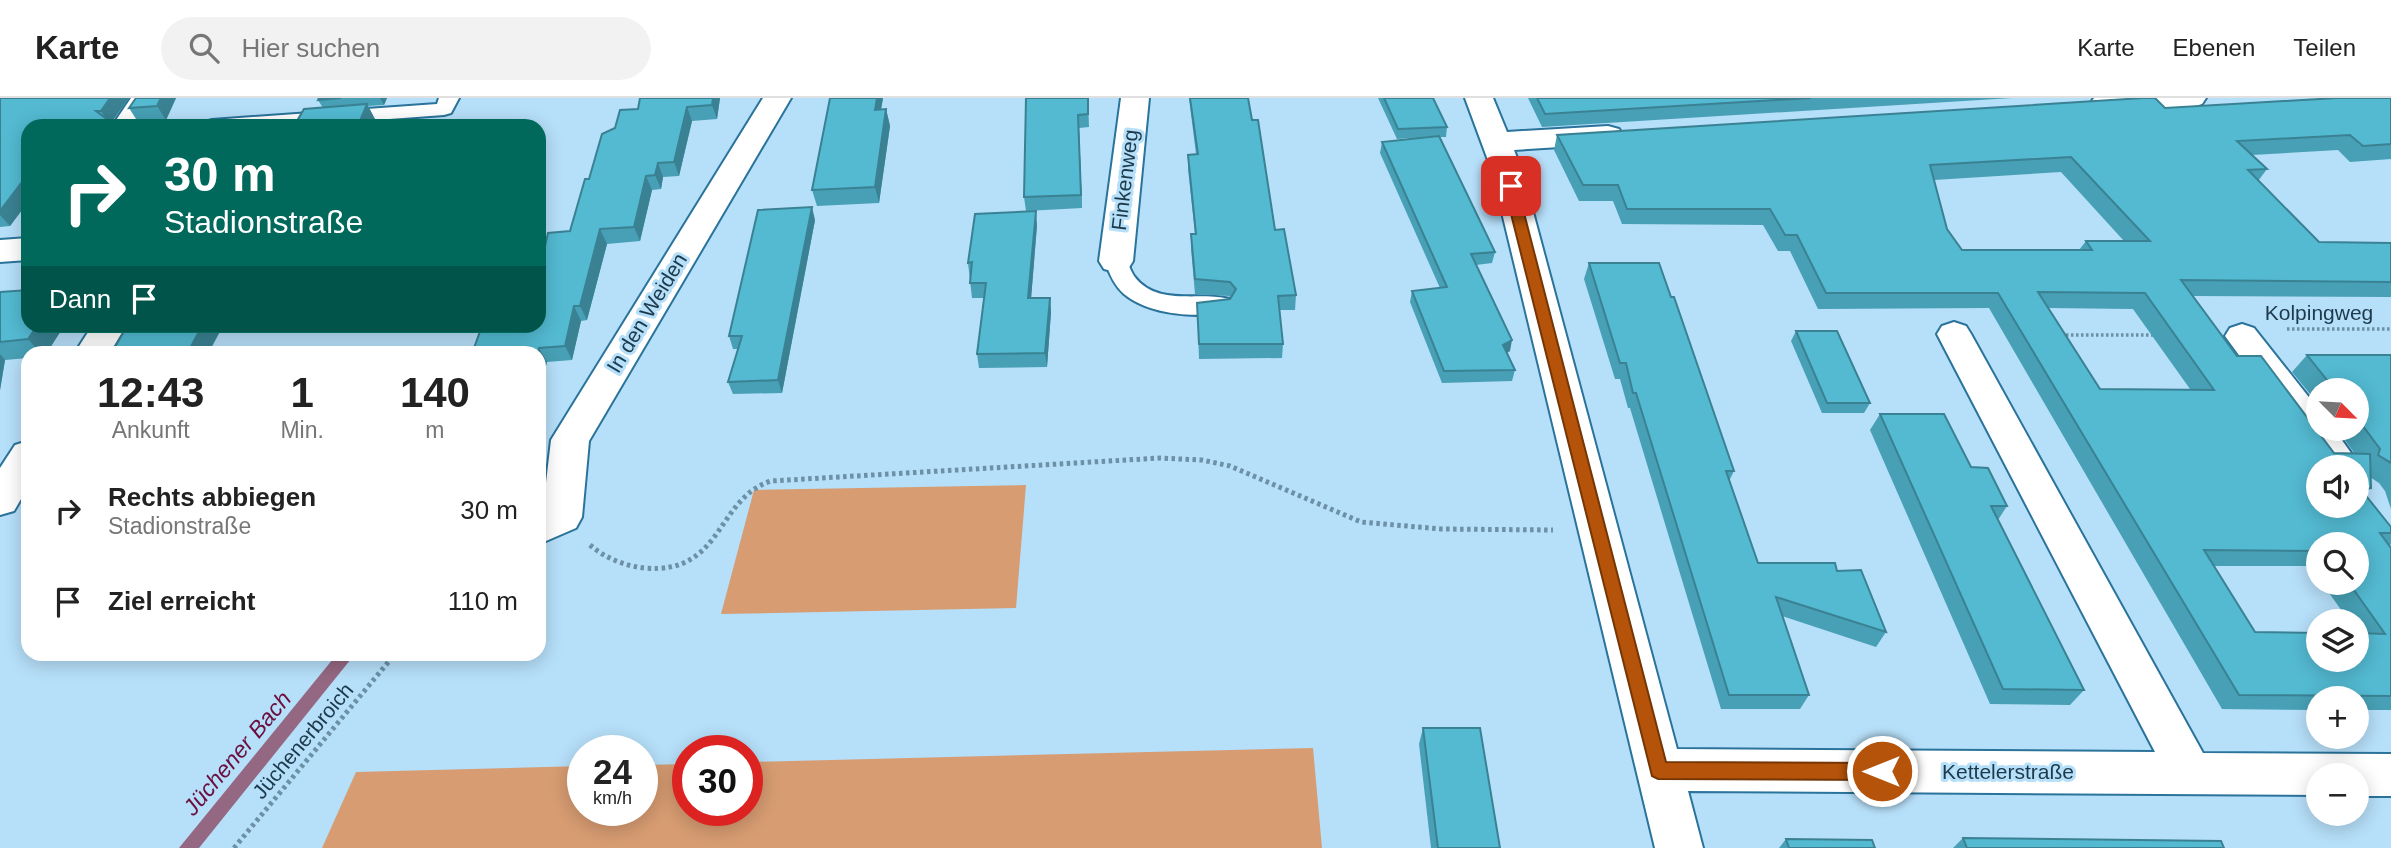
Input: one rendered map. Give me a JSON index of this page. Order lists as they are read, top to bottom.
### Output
{
  "streets": {
    "street": ["Finkenweg", "In den Weiden", "Kettelerstraße"],
    "path": ["Kolpingweg", "Jüchenerbroich"]
  },
  "water": ["Jüchener Bach"],
  "north": "bottom right",
  "page": {
    "header": "Karte",
    "search": "Hier suchen",
    "nav": ["Karte", "Ebenen", "Teilen"],
    "turn": ["30 m", "Stadionstraße"],
    "then": "Dann",
    "eta": [
      "12:43",
      "Ankunft",
      "1",
      "Min.",
      "140",
      "m"
    ],
    "map_buttons": ["+", "−"],
    "list": [
      {
        "name": "Rechts abbiegen",
        "note": "Stadionstraße",
        "value": "30 m"
      },
      {
        "name": "Ziel erreicht",
        "value": "110 m"
      }
    ],
    "speed": "24 km/h",
    "limit": "30"
  }
}
